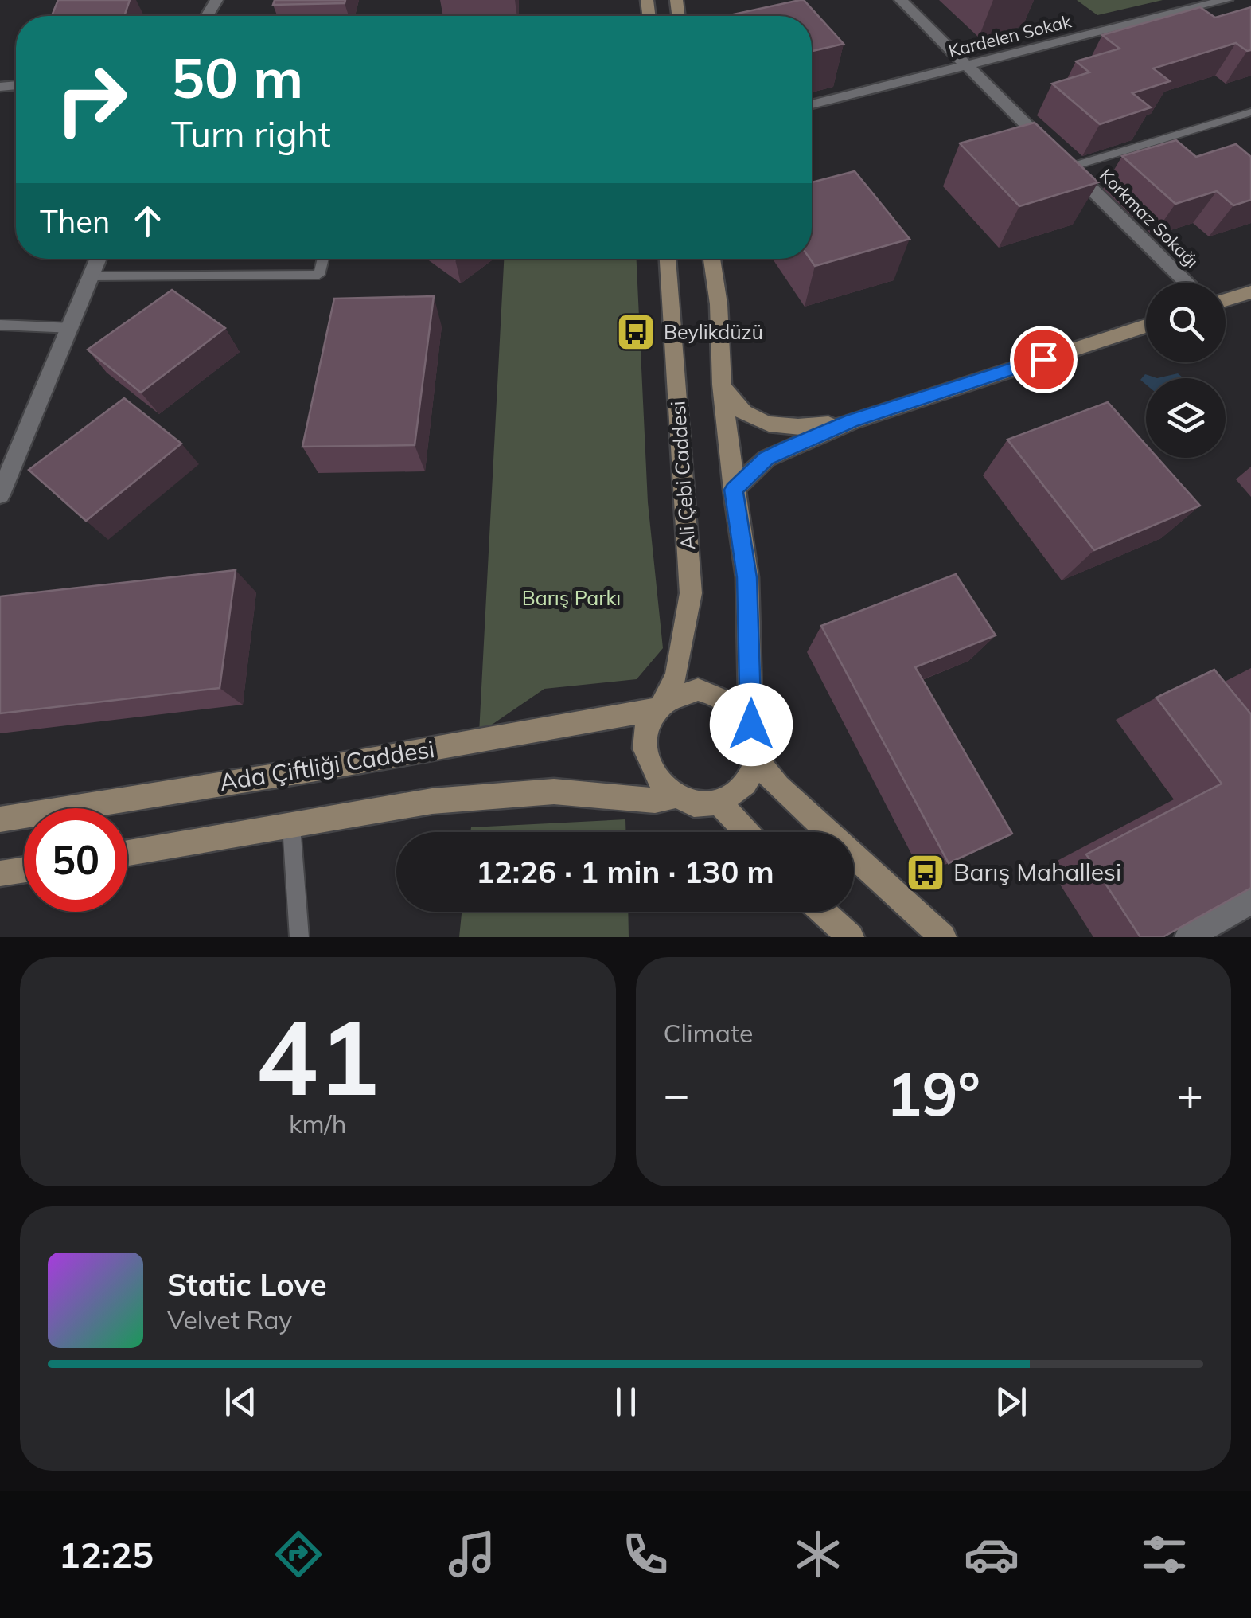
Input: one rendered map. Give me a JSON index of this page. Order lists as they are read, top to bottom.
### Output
{
  "streets": {
    "main road": ["Ali Çebi Caddesi", "Ada Çiftliği Caddesi"],
    "street": ["Kardelen Sokak", "Korkmaz Sokağı"]
  },
  "crossings": [
    ["Kardelen Sokak", "Korkmaz Sokağı"],
    ["Ali Çebi Caddesi", "Ada Çiftliği Caddesi"]
  ],
  "parks": ["Barış Parkı"],
  "places": {
    "bus stop": ["Beylikdüzü", "Barış Mahallesi"]
  },
  "page": {
    "turn": ["50 m", "Turn right"],
    "then": "Then",
    "limit": "50",
    "trip": "12:26 · 1 min · 130 m",
    "tile": [
      ["41", "km/h"],
      "Climate"
    ],
    "heat": ["−", "19°", "+"],
    "song": ["Static Love", "Velvet Ray"],
    "tabs": "12:25"
  }
}
